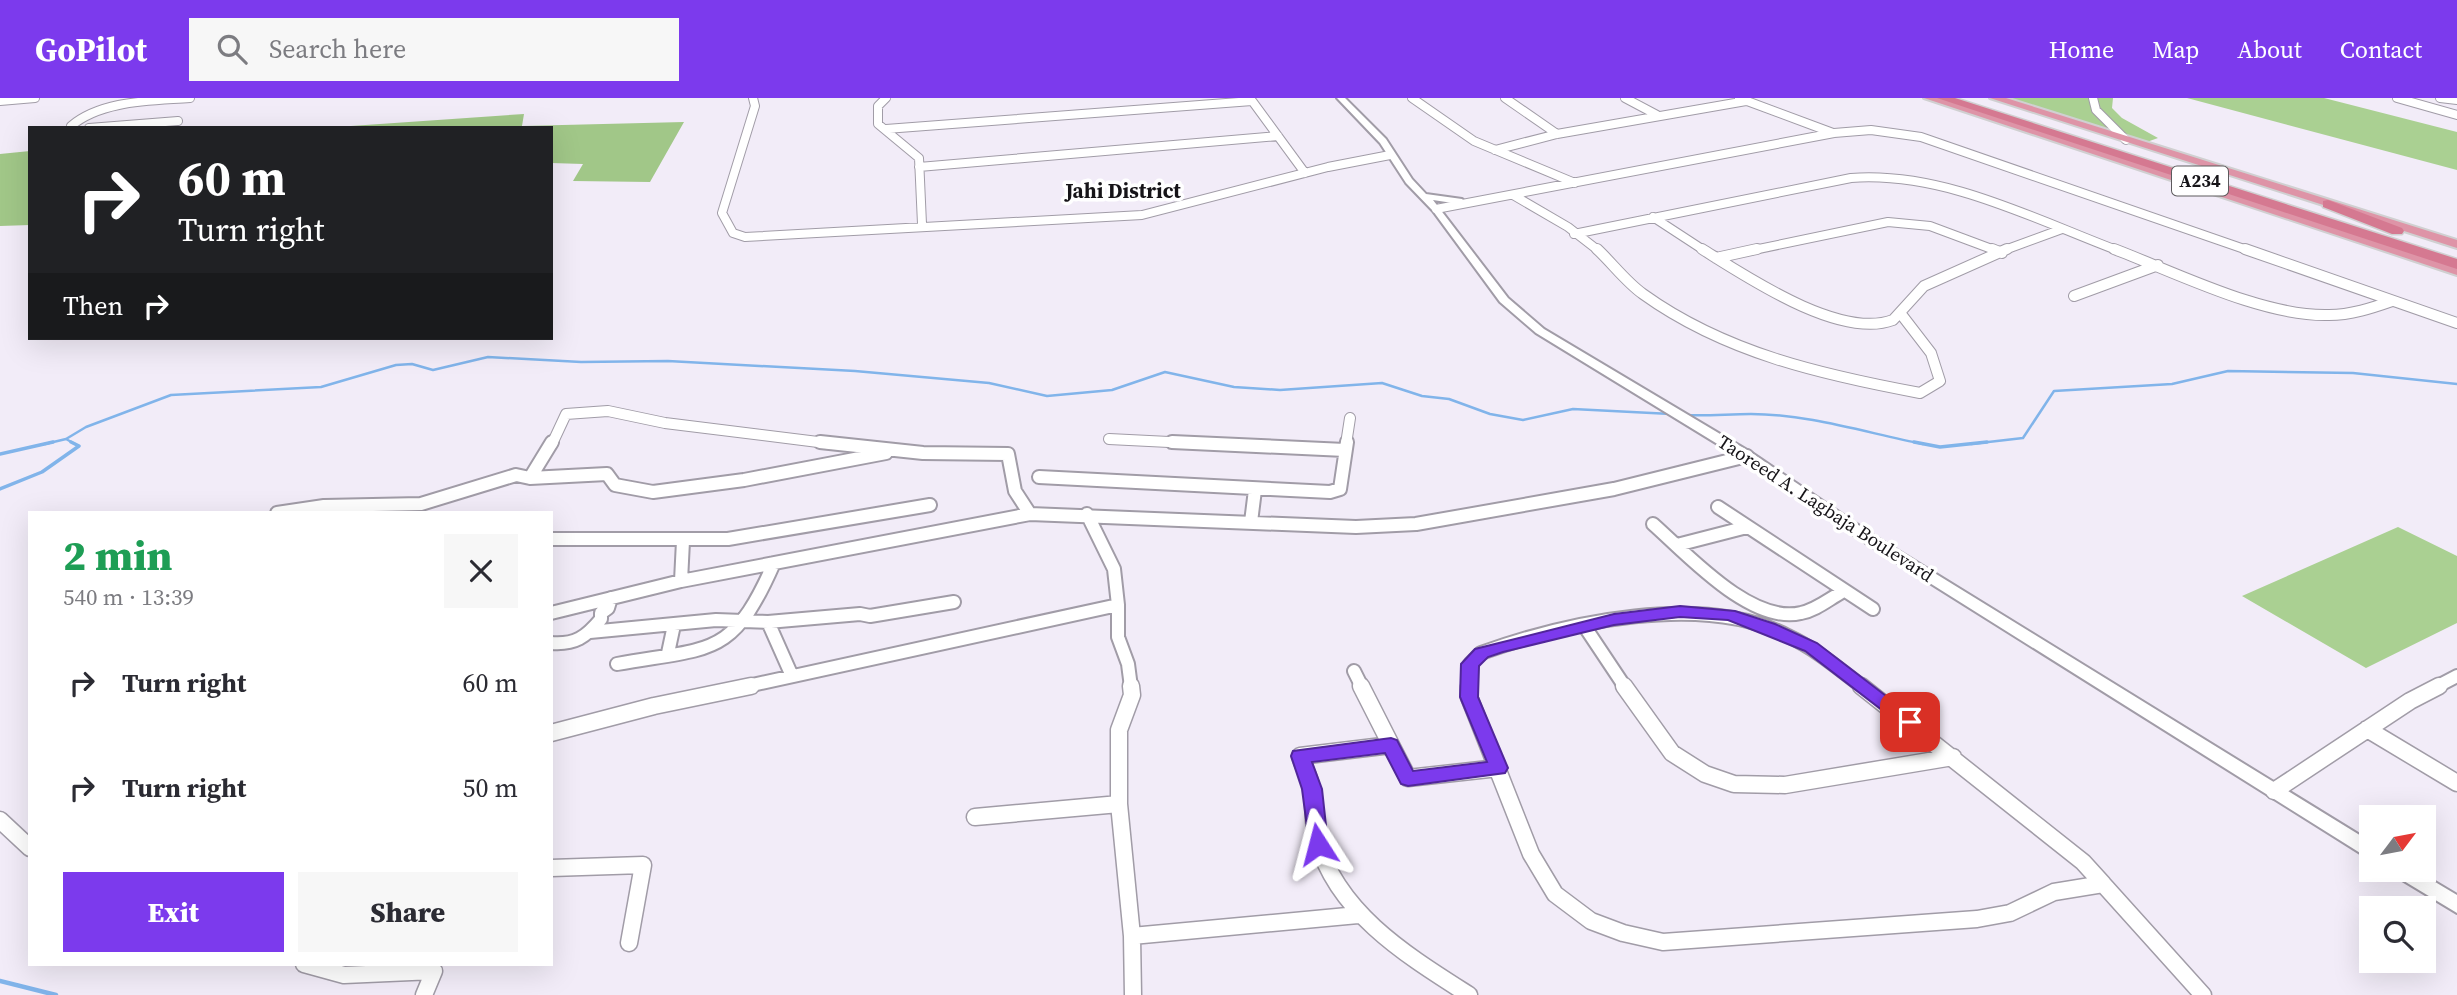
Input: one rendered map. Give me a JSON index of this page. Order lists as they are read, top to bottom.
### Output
{
  "streets": {
    "highway": ["A234"],
    "street": ["Taoreed A. Lagbaja Boulevard"]
  },
  "districts": ["Jahi District"],
  "north": "top right",
  "page": {
    "header": "GoPilot",
    "search": "Search here",
    "nav": [
      "Home",
      "Map",
      "About",
      "Contact"
    ],
    "turn": ["60 m", "Turn right"],
    "then": "Then",
    "heading": ["2 min", "540 m · 13:39"],
    "list": [
      {
        "name": "Turn right",
        "value": "60 m"
      },
      {
        "name": "Turn right",
        "value": "50 m"
      }
    ],
    "buttons": ["Exit", "Share"]
  }
}
